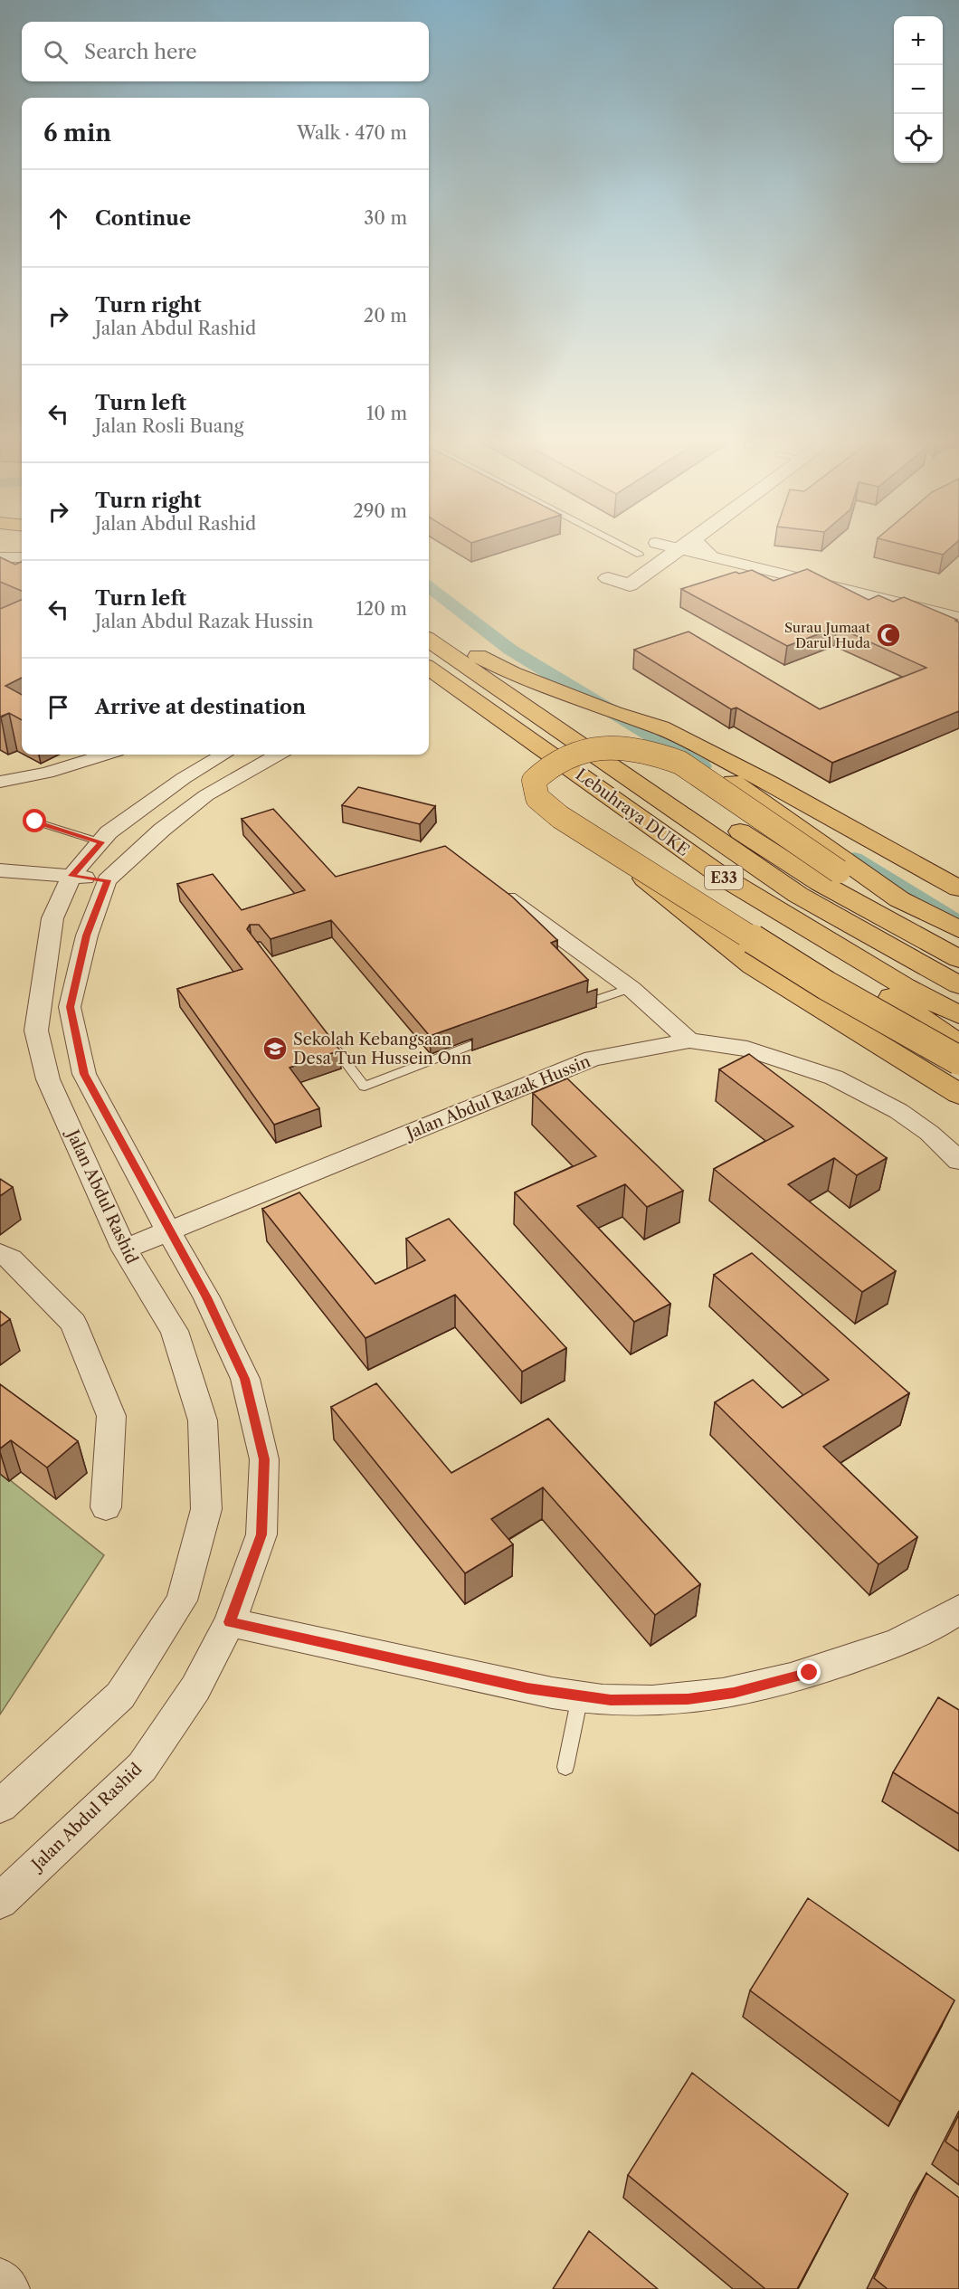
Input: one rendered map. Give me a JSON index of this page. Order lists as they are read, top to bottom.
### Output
{
  "streets": {
    "highway": ["Lebuhraya DUKE", "E33"],
    "street": ["Jalan Abdul Razak Hussin", "Jalan Abdul Rashid"]
  },
  "crossings": [
    ["Jalan Abdul Razak Hussin", "Jalan Abdul Rashid"]
  ],
  "places": {
    "mosque": ["Surau Jumaat Darul Huda"],
    "school or university": ["Sekolah Kebangsaan Desa Tun Hussein Onn"]
  },
  "page": {
    "map_buttons": ["+", "−"],
    "search": "Search here",
    "heading": ["6 min", "Walk · 470 m"],
    "list": [
      ["Continue", "30 m"],
      ["Turn right", "Jalan Abdul Rashid", "20 m"],
      ["Turn left", "Jalan Rosli Buang", "10 m"],
      ["Turn right", "Jalan Abdul Rashid", "290 m"],
      ["Turn left", "Jalan Abdul Razak Hussin", "120 m"],
      "Arrive at destination"
    ]
  }
}
